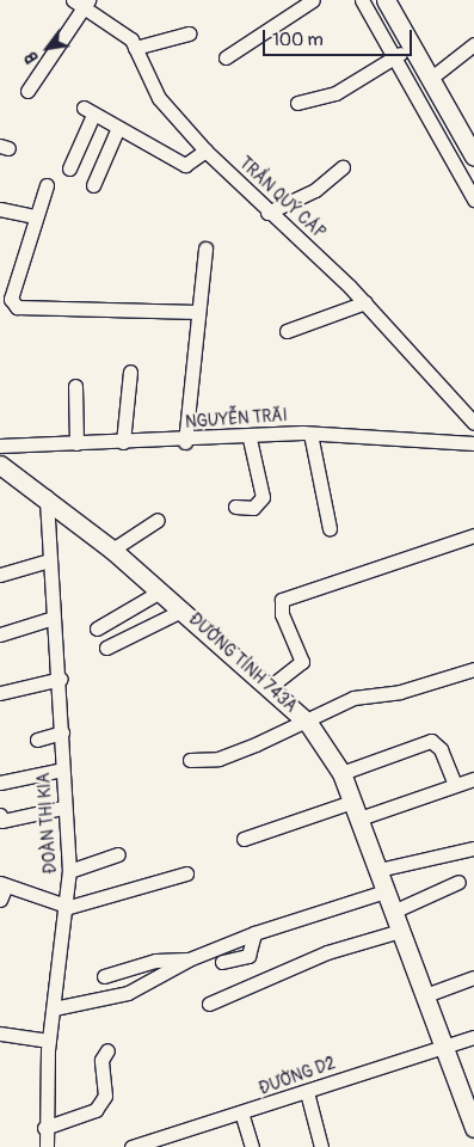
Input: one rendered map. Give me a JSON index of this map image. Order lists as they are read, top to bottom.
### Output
{
  "streets": {
    "main road": ["ĐƯỜNG TỈNH 743A"],
    "street": [
      "TRẦN QUÝ CÁP",
      "NGUYỄN TRÃI",
      "ĐOÀN THỊ KIA",
      "ĐƯỜNG D2"
    ]
  },
  "crossings": [
    ["ĐƯỜNG TỈNH 743A", "ĐOÀN THỊ KIA"],
    ["ĐƯỜNG TỈNH 743A", "ĐƯỜNG D2"]
  ],
  "scale_bar": "100 m",
  "north": "bottom left"
}
